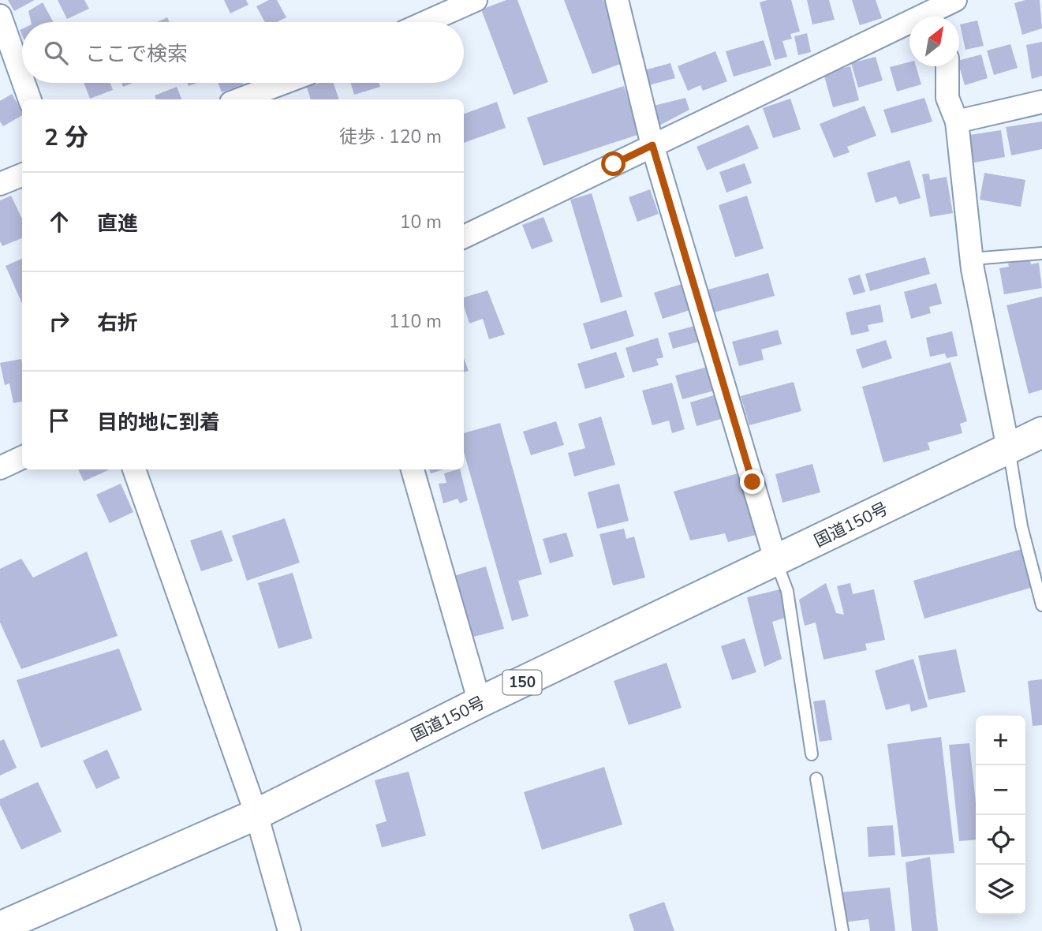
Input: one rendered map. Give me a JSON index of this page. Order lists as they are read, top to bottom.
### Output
{
  "streets": {
    "highway": ["国道150号", "150"]
  },
  "north": "top right",
  "page": {
    "search": "ここで検索",
    "heading": ["2 分", "徒歩 · 120 m"],
    "list": [
      ["直進", "10 m"],
      ["右折", "110 m"],
      "目的地に到着"
    ],
    "map_buttons": ["+", "−"]
  }
}
